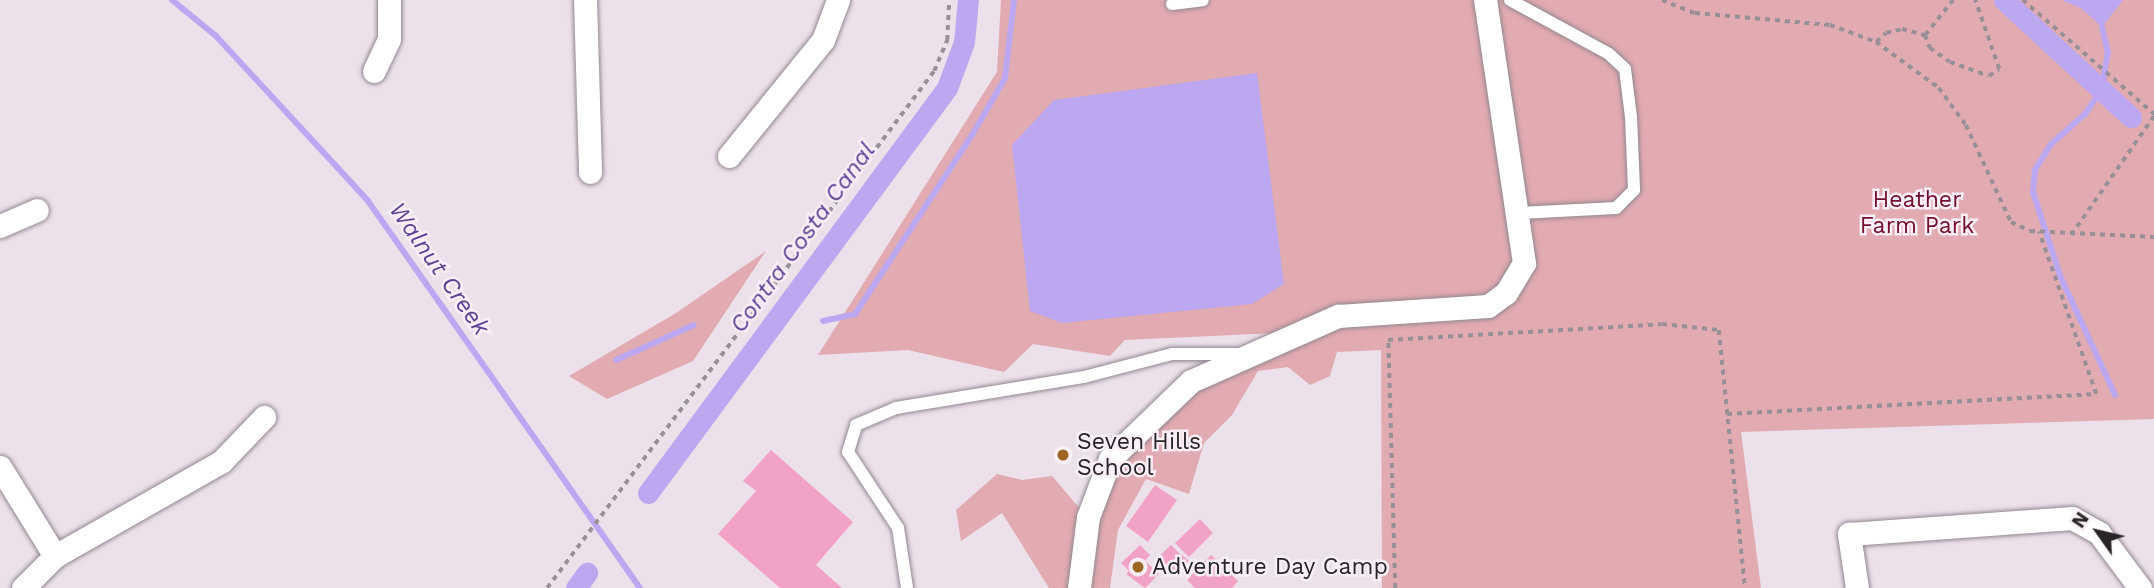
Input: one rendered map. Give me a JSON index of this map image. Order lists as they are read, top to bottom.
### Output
{
  "water": ["Contra Costa Canal", "Walnut Creek"],
  "parks": ["Heather Farm Park"],
  "places": ["Seven Hills School", "Adventure Day Camp"],
  "north": "top left"
}
